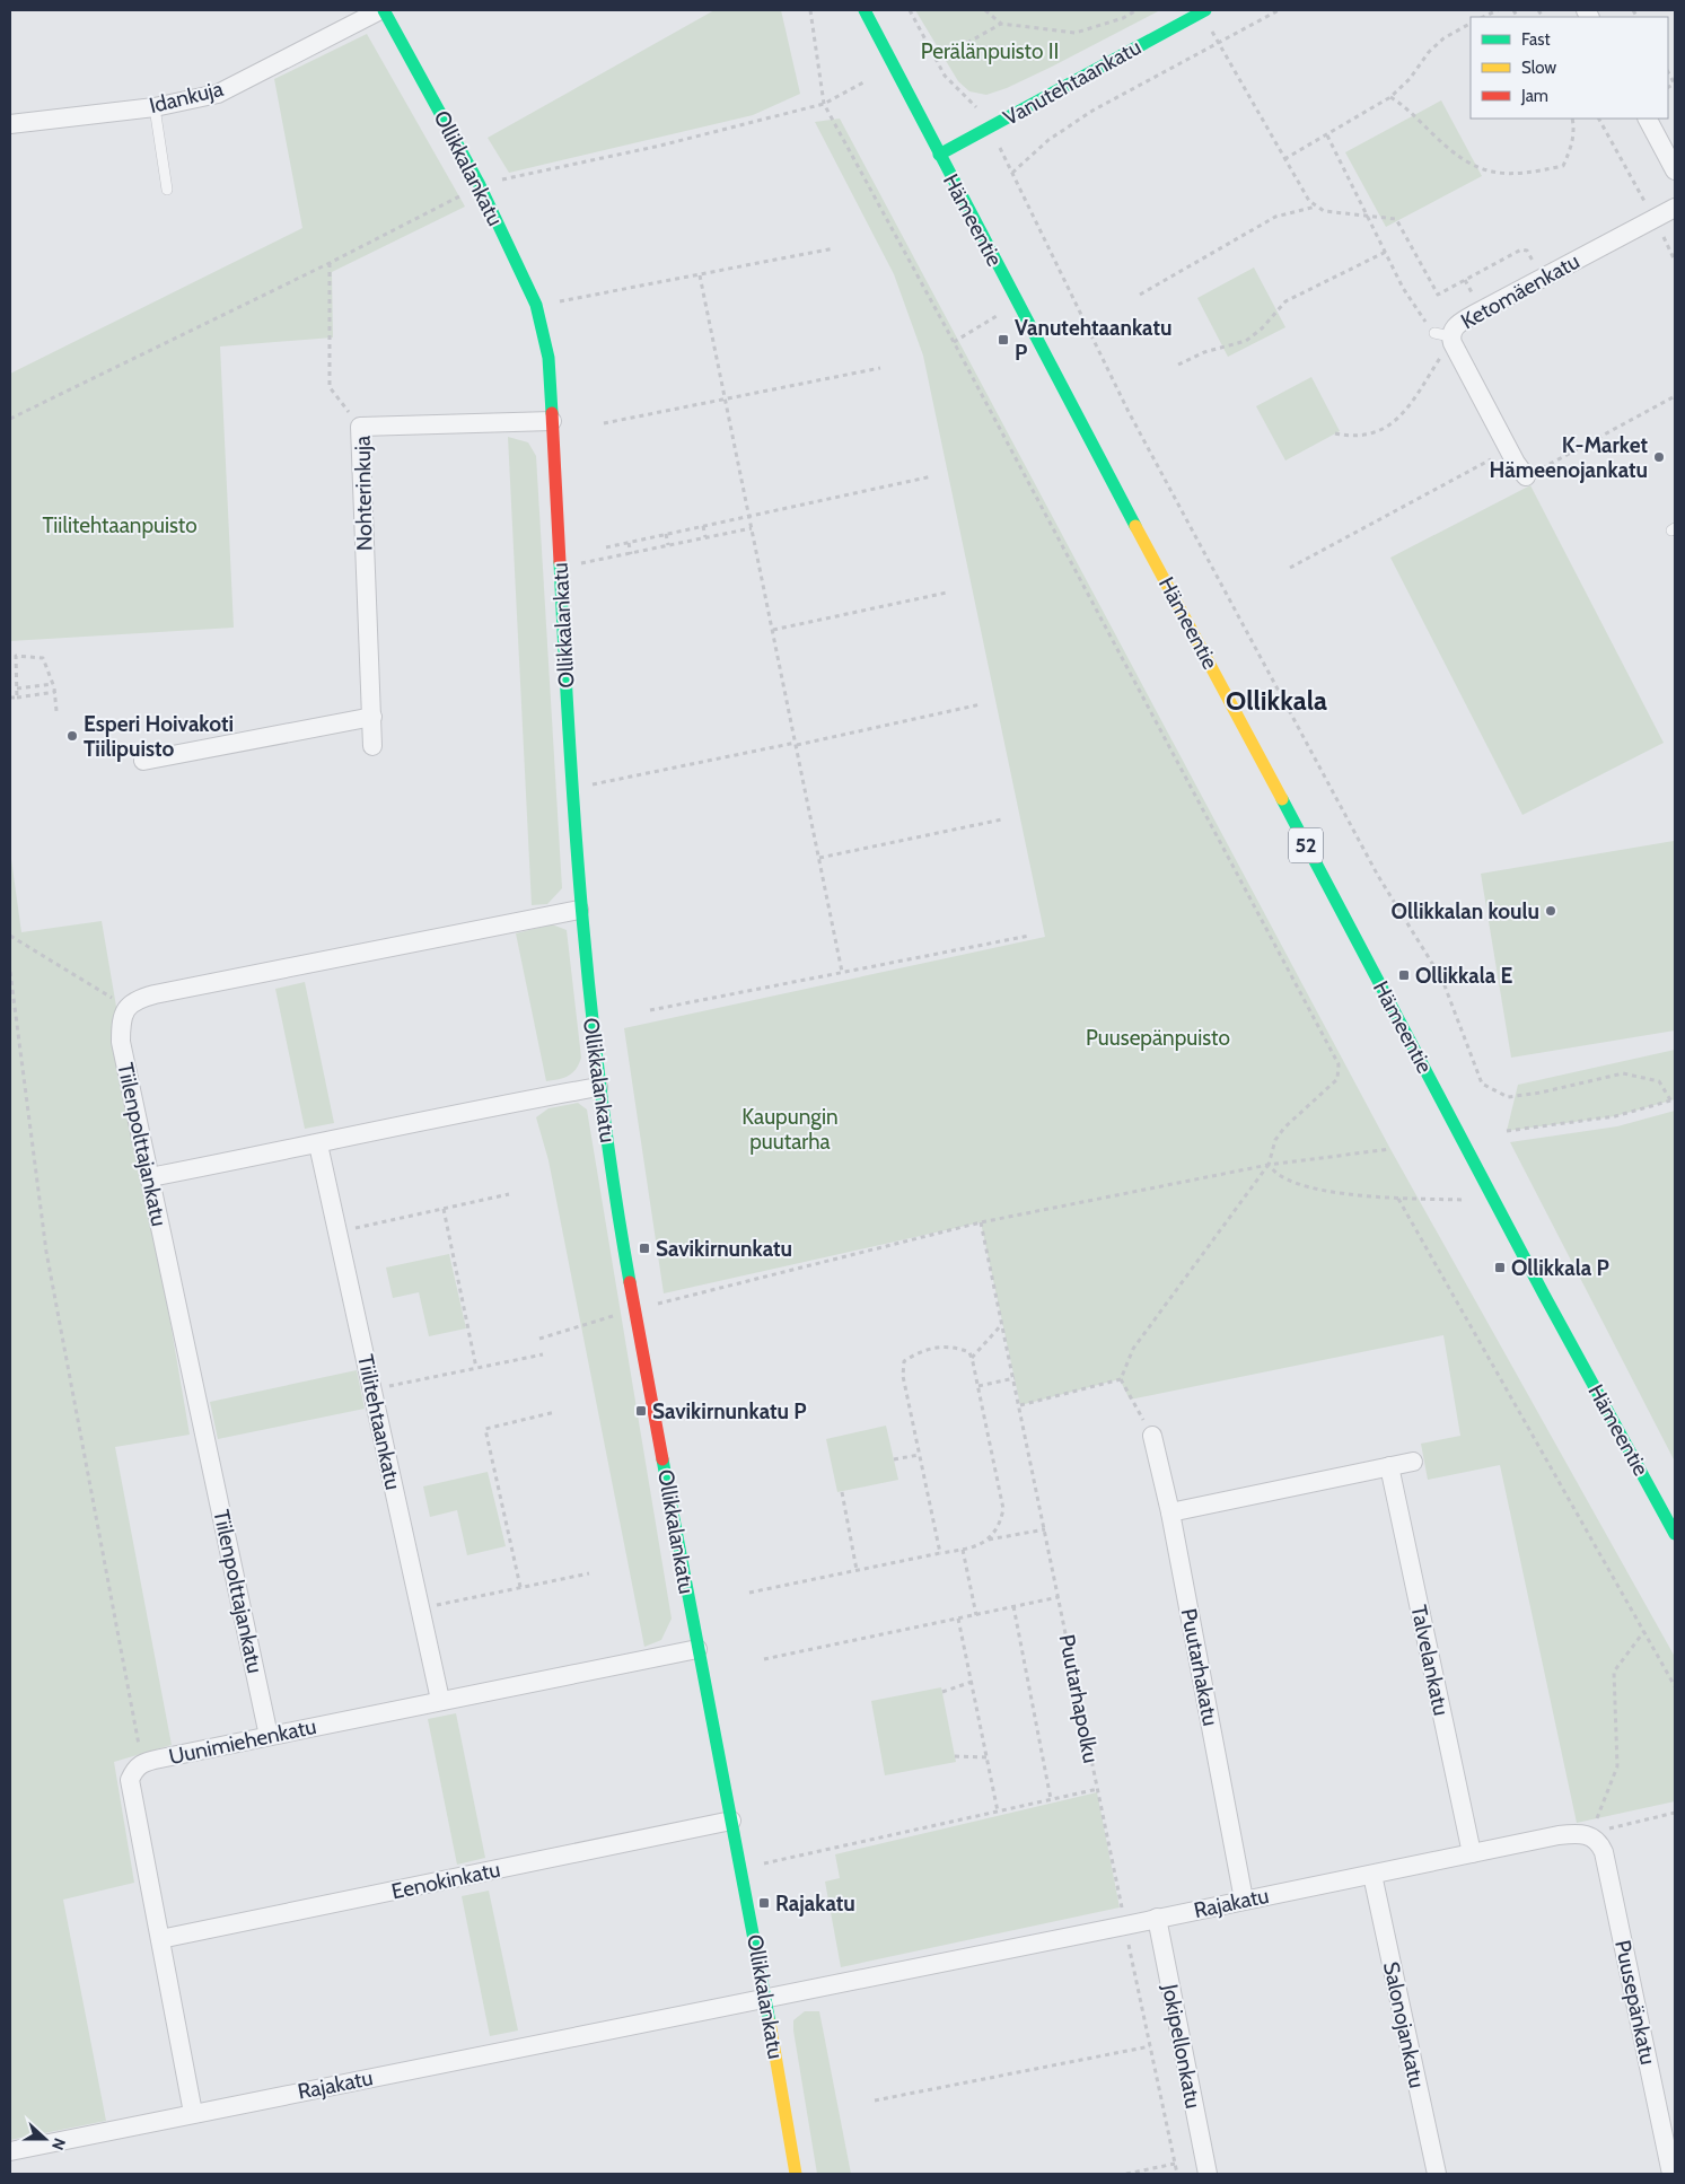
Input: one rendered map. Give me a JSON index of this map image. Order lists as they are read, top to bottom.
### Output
{
  "streets": {
    "street": [
      "Vanutehtaankatu",
      "Idankuja",
      "Ollikkalankatu",
      "Hämeentie",
      "Ketomäenkatu",
      "Nohterinkuja",
      "52",
      "Tiilenpolttajankatu",
      "Tiilitehtaankatu",
      "Talvelankatu",
      "Puutarhakatu",
      "Uunimiehenkatu",
      "Eenokinkatu",
      "Rajakatu",
      "Puusepänkatu",
      "Salonojankatu",
      "Jokipellonkatu"
    ],
    "path": ["Puutarhapolku"]
  },
  "crossings": [
    ["Vanutehtaankatu", "Hämeentie"],
    ["Idankuja", "Ollikkalankatu"],
    ["Ollikkalankatu", "Nohterinkuja"],
    ["Ollikkalankatu", "Uunimiehenkatu"],
    ["Ollikkalankatu", "Eenokinkatu"],
    ["Ollikkalankatu", "Rajakatu"],
    ["Tiilenpolttajankatu", "Uunimiehenkatu"],
    ["Tiilitehtaankatu", "Uunimiehenkatu"],
    ["Talvelankatu", "Rajakatu"],
    ["Puutarhakatu", "Rajakatu"],
    ["Puutarhapolku", "Rajakatu"],
    ["Uunimiehenkatu", "Eenokinkatu"],
    ["Uunimiehenkatu", "Rajakatu"],
    ["Rajakatu", "Puusepänkatu"],
    ["Rajakatu", "Salonojankatu"],
    ["Rajakatu", "Jokipellonkatu"]
  ],
  "districts": ["Ollikkala"],
  "parks": [
    "Perälänpuisto II",
    "Tiilitehtaanpuisto",
    "Puusepänpuisto",
    "Kaupungin puutarha"
  ],
  "places": {
    "transit": [
      "Vanutehtaankatu P",
      "Ollikkala E",
      "Savikirnunkatu",
      "Ollikkala P",
      "Savikirnunkatu P",
      "Rajakatu"
    ],
    "other": ["K-Market Hämeenojankatu", "Esperi Hoivakoti Tiilipuisto", "Ollikkalan koulu"]
  },
  "legend": ["Fast", "Slow", "Jam"],
  "north": "right"
}
